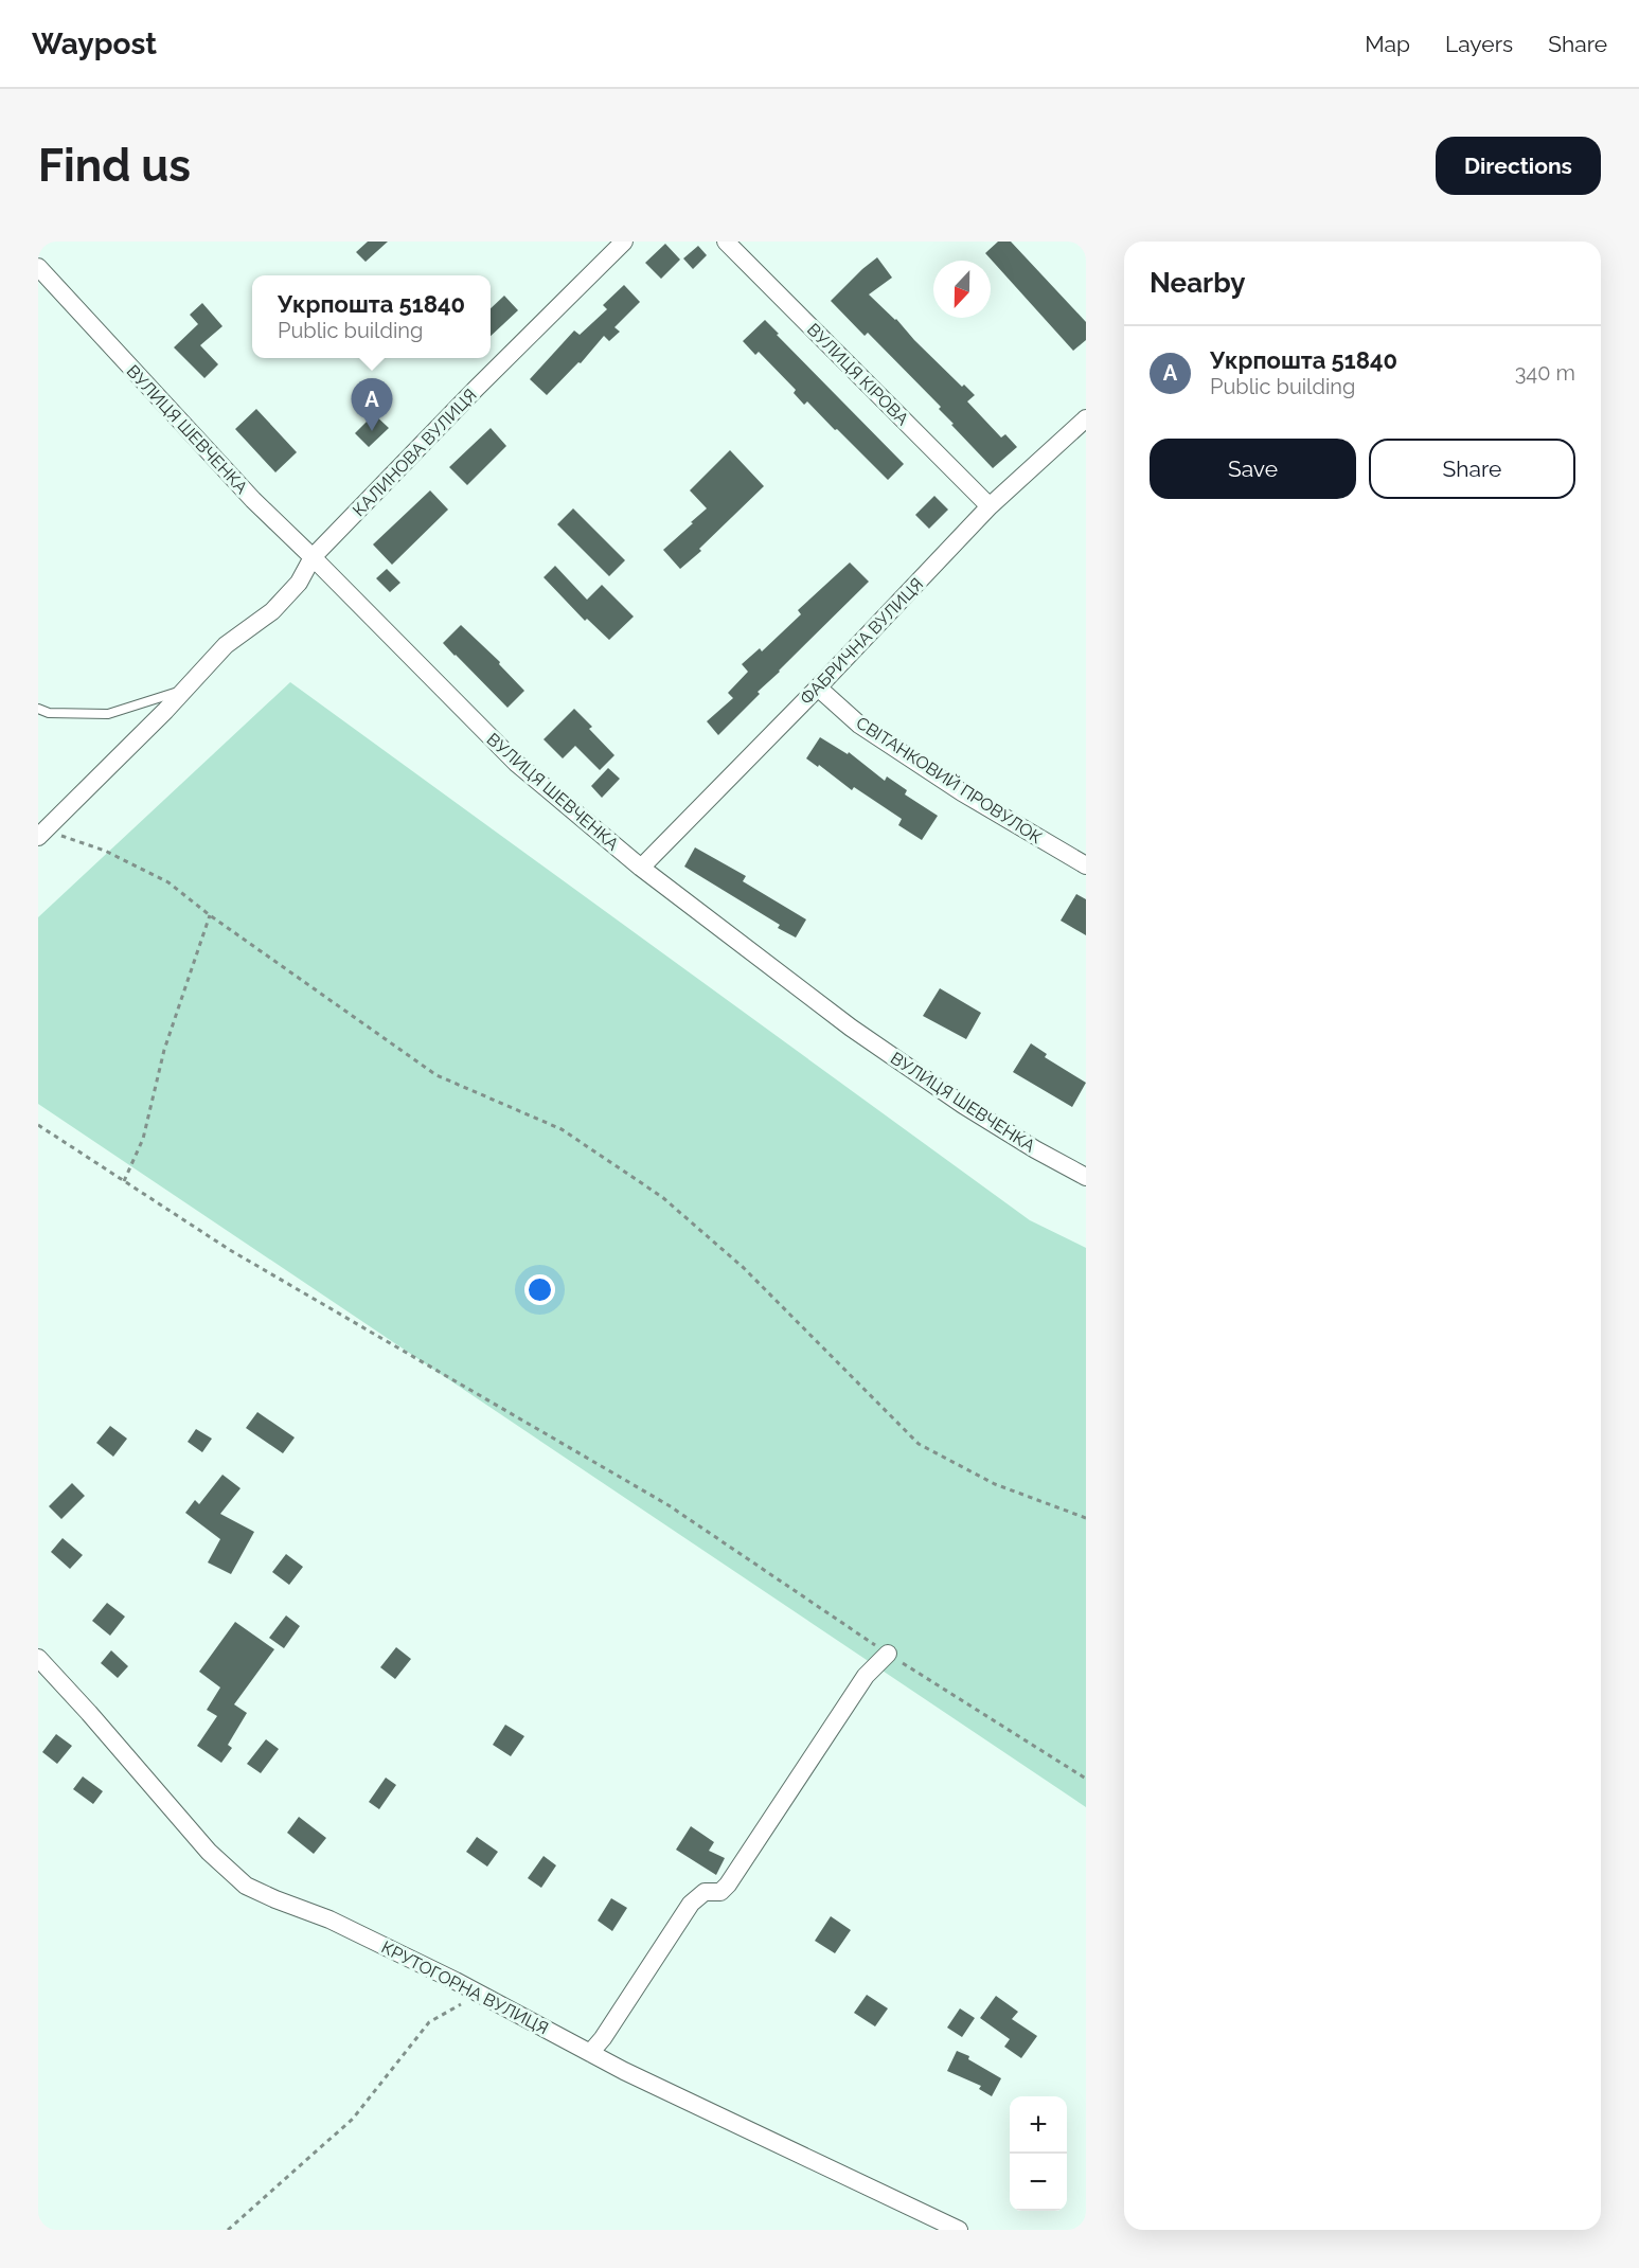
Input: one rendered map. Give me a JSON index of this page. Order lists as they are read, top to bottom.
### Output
{
  "streets": {
    "street": [
      "ВУЛИЦЯ КІРОВА",
      "ВУЛИЦЯ ШЕВЧЕНКА",
      "КАЛИНОВА ВУЛИЦЯ",
      "ФАБРИЧНА ВУЛИЦЯ",
      "СВІТАНКОВИЙ ПРОВУЛОК",
      "КРУТОГОРНА ВУЛИЦЯ"
    ]
  },
  "crossings": [
    ["ВУЛИЦЯ КІРОВА", "ФАБРИЧНА ВУЛИЦЯ"],
    ["ВУЛИЦЯ ШЕВЧЕНКА", "КАЛИНОВА ВУЛИЦЯ"],
    ["ВУЛИЦЯ ШЕВЧЕНКА", "ФАБРИЧНА ВУЛИЦЯ"],
    ["ФАБРИЧНА ВУЛИЦЯ", "СВІТАНКОВИЙ ПРОВУЛОК"]
  ],
  "north": "bottom",
  "page": {
    "header": "Waypost",
    "nav": ["Map", "Layers", "Share"],
    "buttons": [
      "Directions",
      ["Save", "Share"]
    ],
    "title": "Find us",
    "heading": "Nearby",
    "popup": ["Укрпошта 51840", "Public building"],
    "list": [
      {
        "mark": "A",
        "name": "Укрпошта 51840",
        "note": "Public building",
        "value": "340 m"
      }
    ],
    "pins": "A",
    "map_buttons": ["+", "−"]
  }
}
